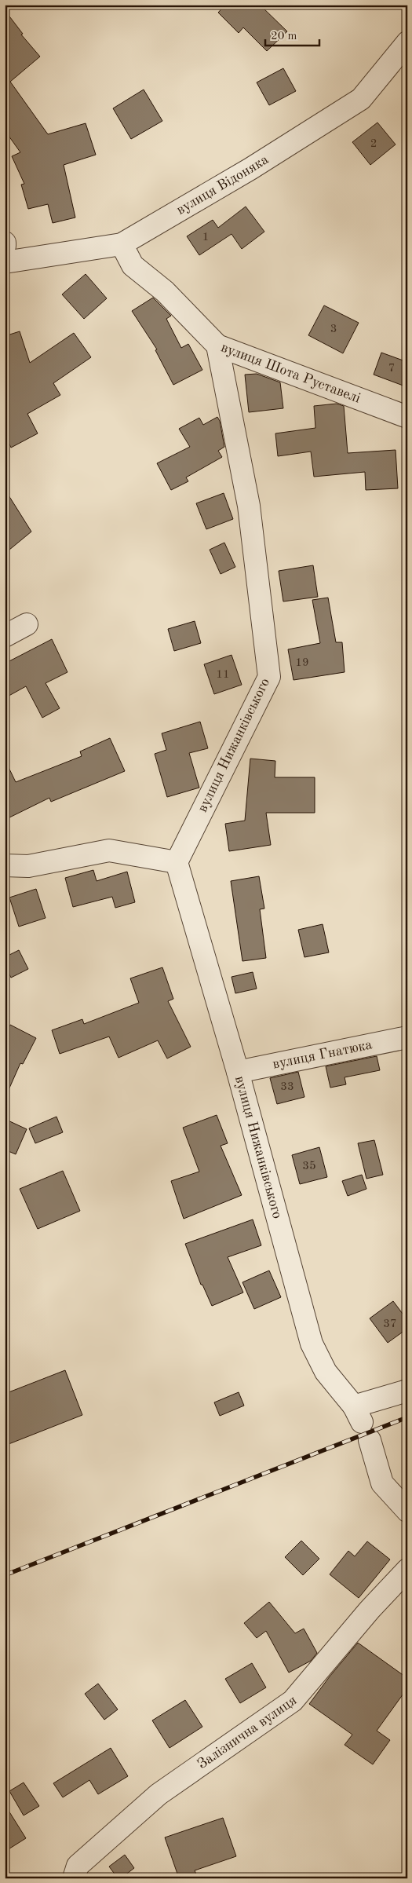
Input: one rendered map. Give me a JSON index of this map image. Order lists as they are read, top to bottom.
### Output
{
  "streets": {
    "street": [
      "вулиця Відоняка",
      "вулиця Шота Руставелі",
      "вулиця Нижанківського",
      "вулиця Гнатюка",
      "Залізнична вулиця"
    ]
  },
  "crossings": [
    ["вулиця Відоняка", "вулиця Шота Руставелі"],
    ["вулиця Шота Руставелі", "вулиця Нижанківського"],
    ["вулиця Нижанківського", "вулиця Гнатюка"]
  ],
  "house_numbers": [
    "2",
    "1",
    "3",
    "7",
    "19",
    "11",
    "33",
    "35",
    "37"
  ],
  "scale_bar": "20 m"
}
